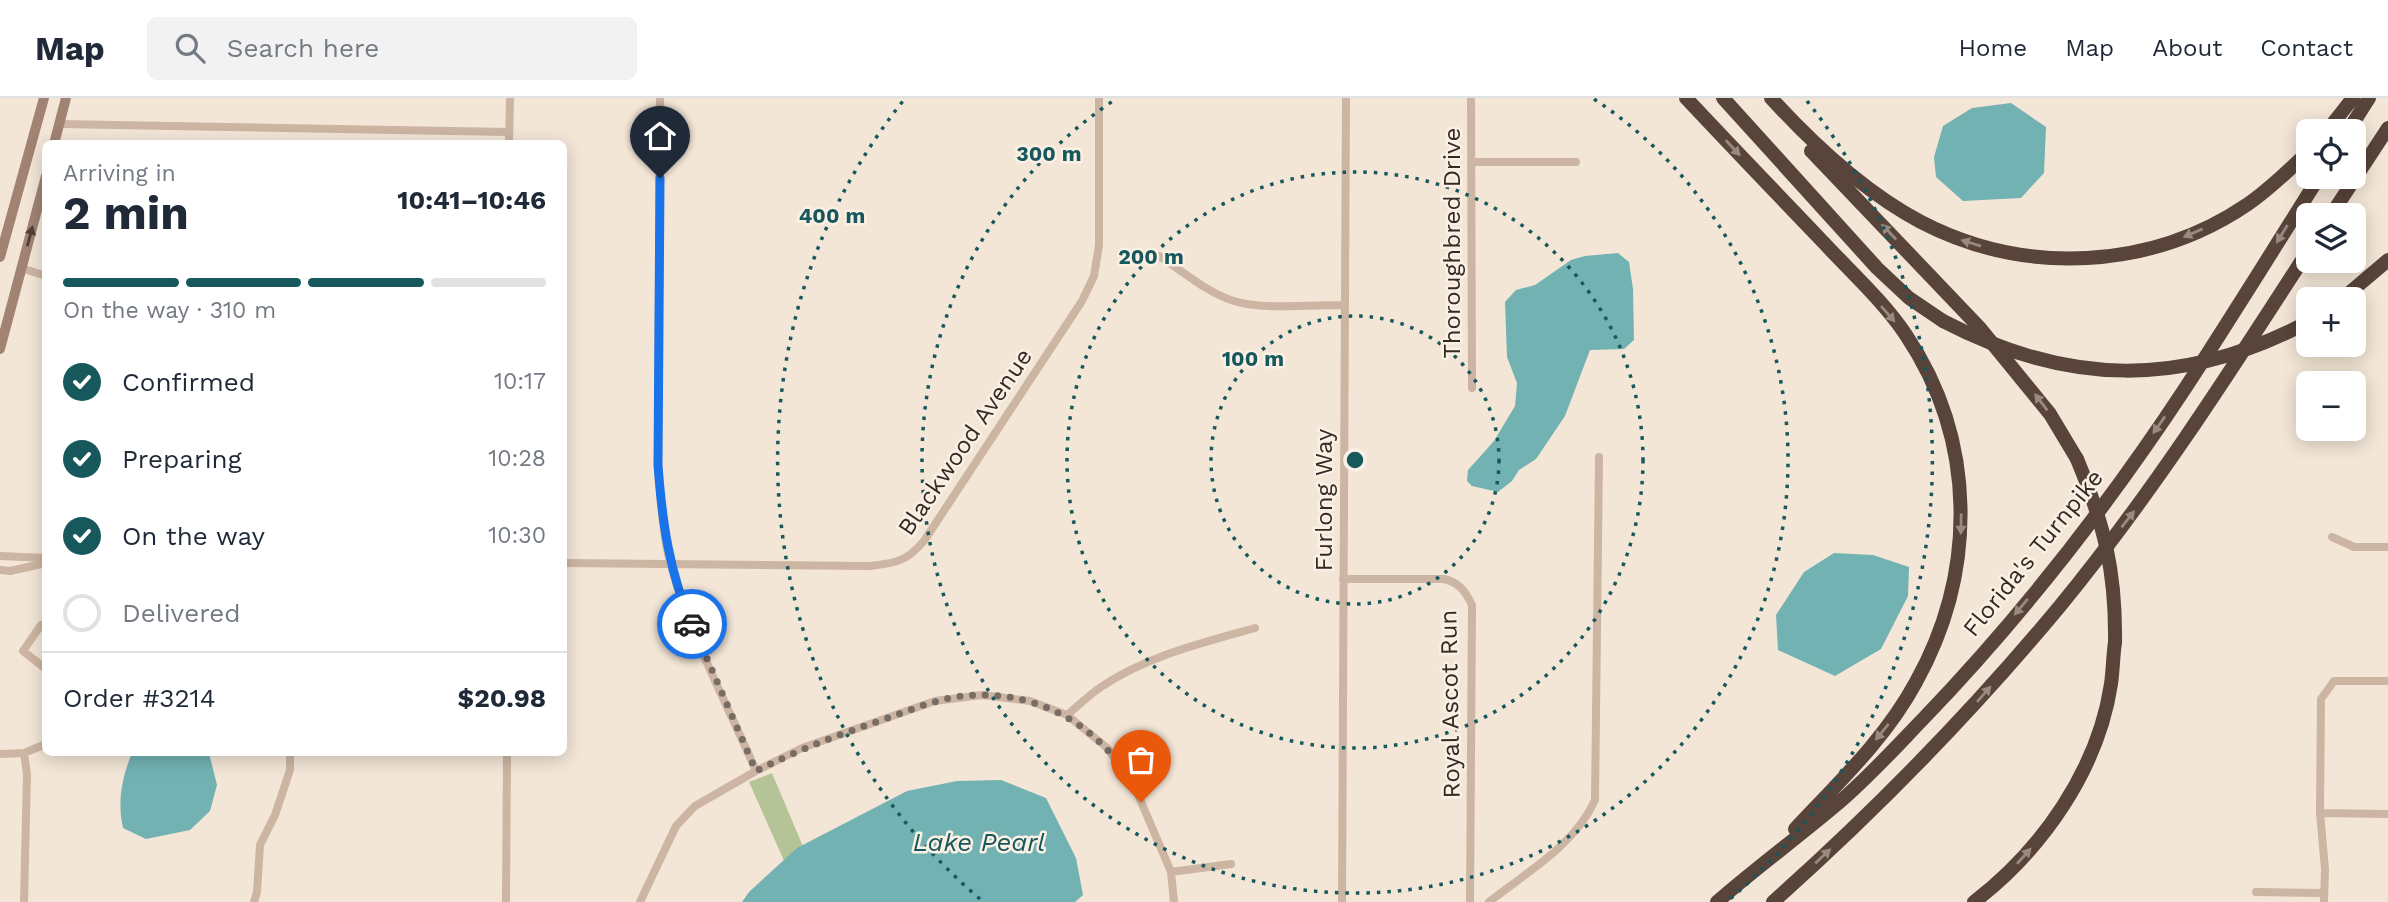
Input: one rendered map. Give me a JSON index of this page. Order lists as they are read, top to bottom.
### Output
{
  "streets": {
    "highway": ["Florida's Turnpike"],
    "street": [
      "Thoroughbred Drive",
      "Blackwood Avenue",
      "Furlong Way",
      "Royal Ascot Run"
    ]
  },
  "crossings": [
    ["Furlong Way", "Royal Ascot Run"]
  ],
  "water": ["Lake Pearl"],
  "page": {
    "header": "Map",
    "search": "Search here",
    "nav": [
      "Home",
      "Map",
      "About",
      "Contact"
    ],
    "map_buttons": ["+", "−"],
    "heading": ["2 min", "Arriving in", "10:41–10:46"],
    "panel": ["Order #3214", "$20.98"],
    "bar": "On the way · 310 m",
    "list": [
      ["Confirmed", "10:17"],
      ["Preparing", "10:28"],
      ["On the way", "10:30"],
      "Delivered"
    ]
  },
  "rings": [
    "300 m",
    "400 m",
    "200 m",
    "100 m"
  ]
}
